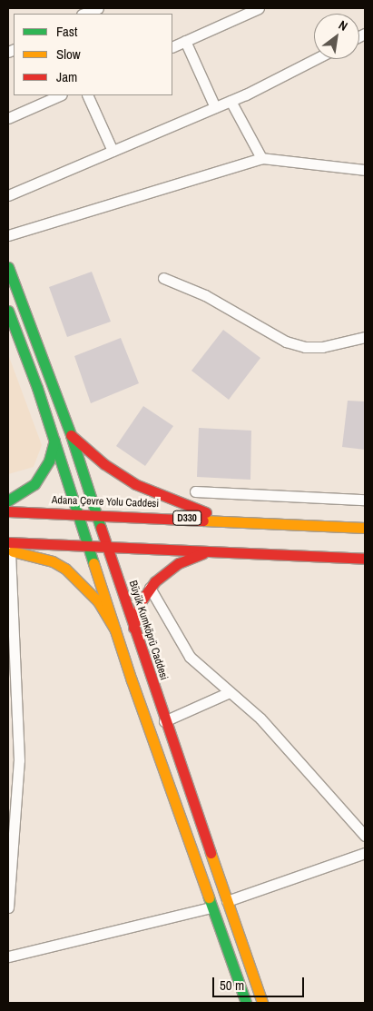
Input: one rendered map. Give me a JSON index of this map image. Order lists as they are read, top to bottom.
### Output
{
  "streets": {
    "main road": ["Adana Çevre Yolu Caddesi", "D330", "Büyük Kumköprü Caddesi"]
  },
  "crossings": [
    ["Adana Çevre Yolu Caddesi", "Büyük Kumköprü Caddesi"]
  ],
  "legend": ["Fast", "Slow", "Jam"],
  "scale_bar": "50 m",
  "north": "top right"
}
